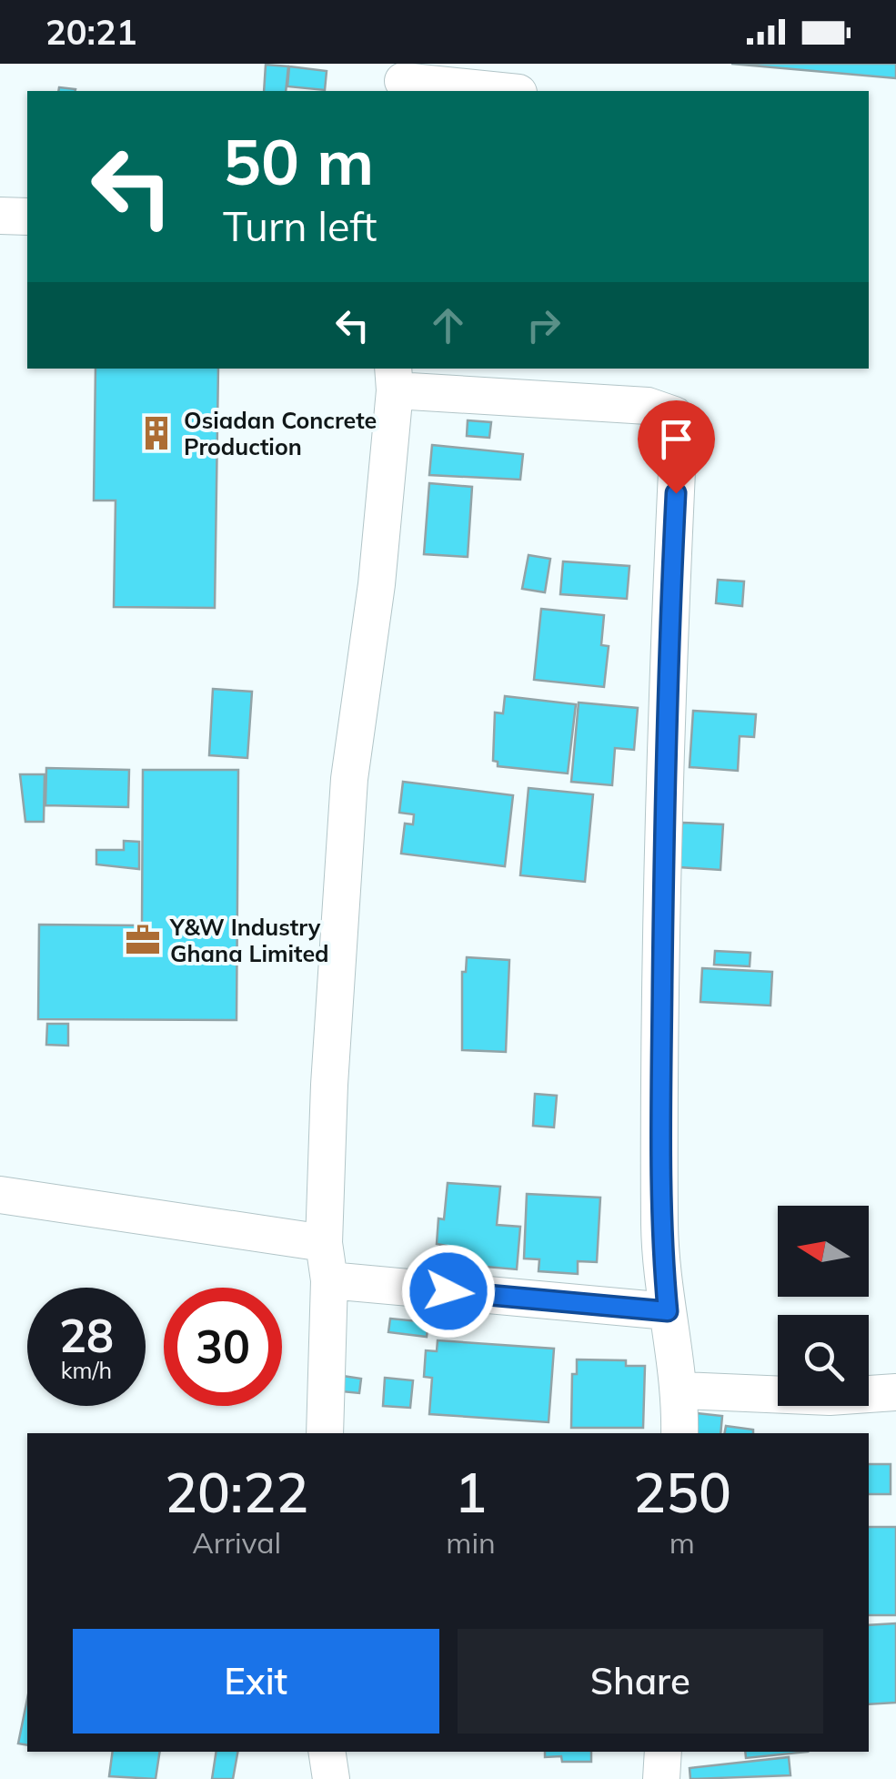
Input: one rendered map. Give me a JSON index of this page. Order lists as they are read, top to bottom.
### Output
{
  "places": {
    "building": ["Osiadan Concrete Production"],
    "office": ["Y&W Industry Ghana Limited"]
  },
  "north": "left",
  "page": {
    "status": "20:21",
    "turn": ["50 m", "Turn left"],
    "speed": "28 km/h",
    "limit": "30",
    "eta": [
      "20:22",
      "Arrival",
      "1",
      "min",
      "250",
      "m"
    ],
    "buttons": ["Exit", "Share"]
  }
}
